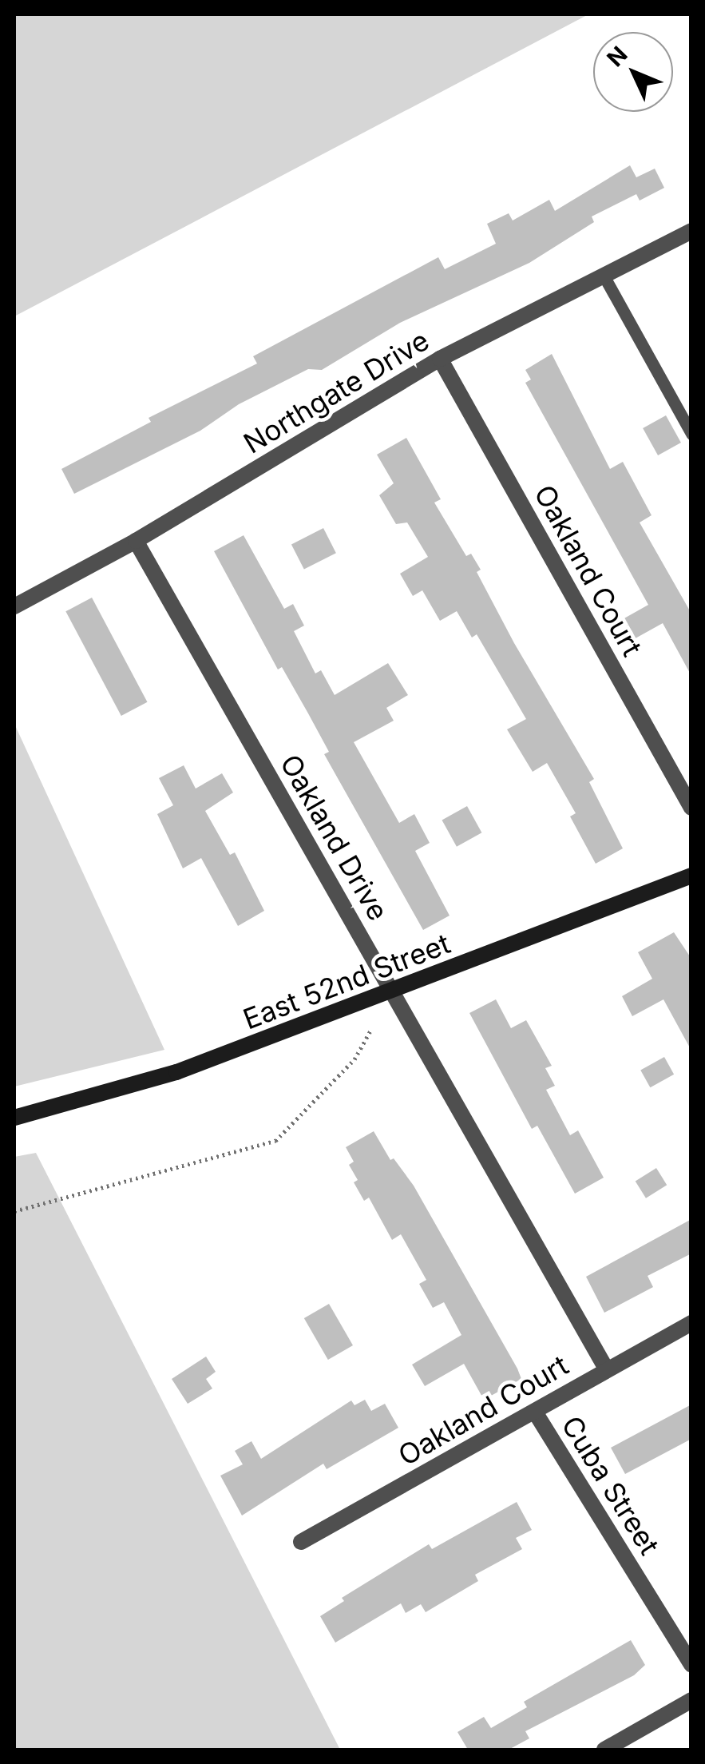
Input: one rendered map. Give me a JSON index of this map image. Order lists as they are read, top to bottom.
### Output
{
  "streets": {
    "main road": ["East 52nd Street"],
    "street": [
      "Northgate Drive",
      "Oakland Court",
      "Oakland Drive",
      "Cuba Street"
    ]
  },
  "crossings": [
    ["Northgate Drive", "Oakland Court"],
    ["Northgate Drive", "Oakland Drive"],
    ["Oakland Court", "Oakland Drive"],
    ["Oakland Court", "Cuba Street"],
    ["Oakland Drive", "East 52nd Street"]
  ],
  "north": "top left"
}
